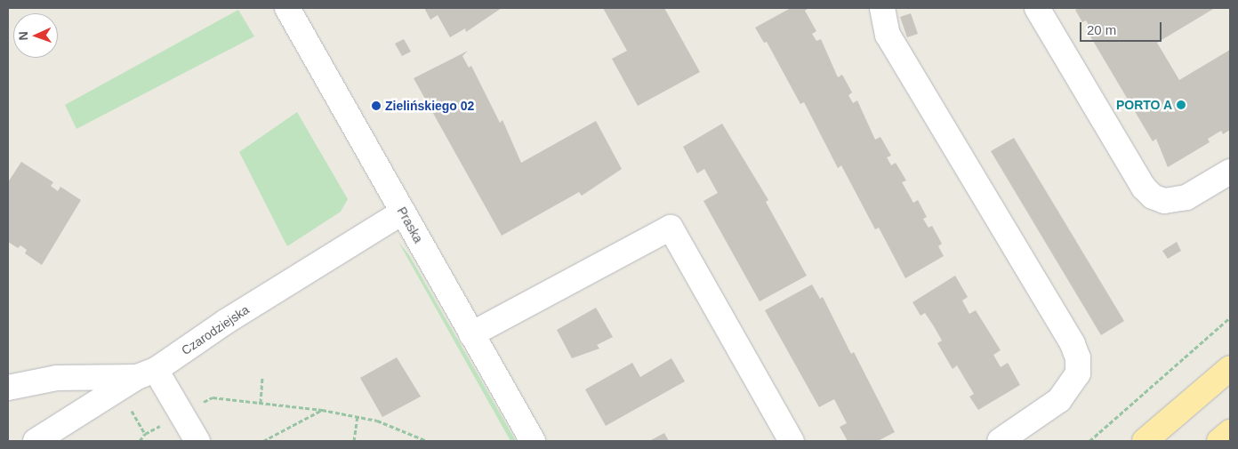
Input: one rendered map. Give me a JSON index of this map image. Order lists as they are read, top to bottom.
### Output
{
  "streets": {
    "street": ["Praska", "Czarodziejska"]
  },
  "crossings": [
    ["Praska", "Czarodziejska"]
  ],
  "places": ["PORTO A", "Zielińskiego 02"],
  "scale_bar": "20 m",
  "north": "left"
}
